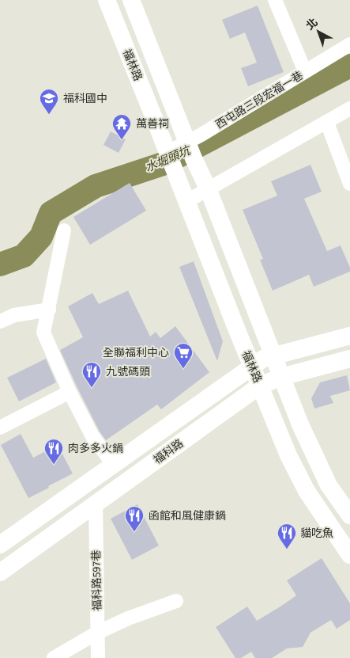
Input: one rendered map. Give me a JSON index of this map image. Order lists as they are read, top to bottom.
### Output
{
  "streets": {
    "street": [
      "福林路",
      "西屯路三段宏福一巷",
      "福科路",
      "福科路597巷"
    ]
  },
  "crossings": [
    ["福林路", "西屯路三段宏福一巷"],
    ["福林路", "福科路"],
    ["福科路", "福科路597巷"]
  ],
  "water": ["水堀頭坑"],
  "places": {
    "school or university": ["福科國中"],
    "temple": ["萬善祠"],
    "supermarket": ["全聯福利中心"],
    "restaurant": [
      "九號碼頭",
      "肉多多火鍋",
      "函館和風健康鍋",
      "貓吃魚"
    ]
  },
  "north": "top left"
}
